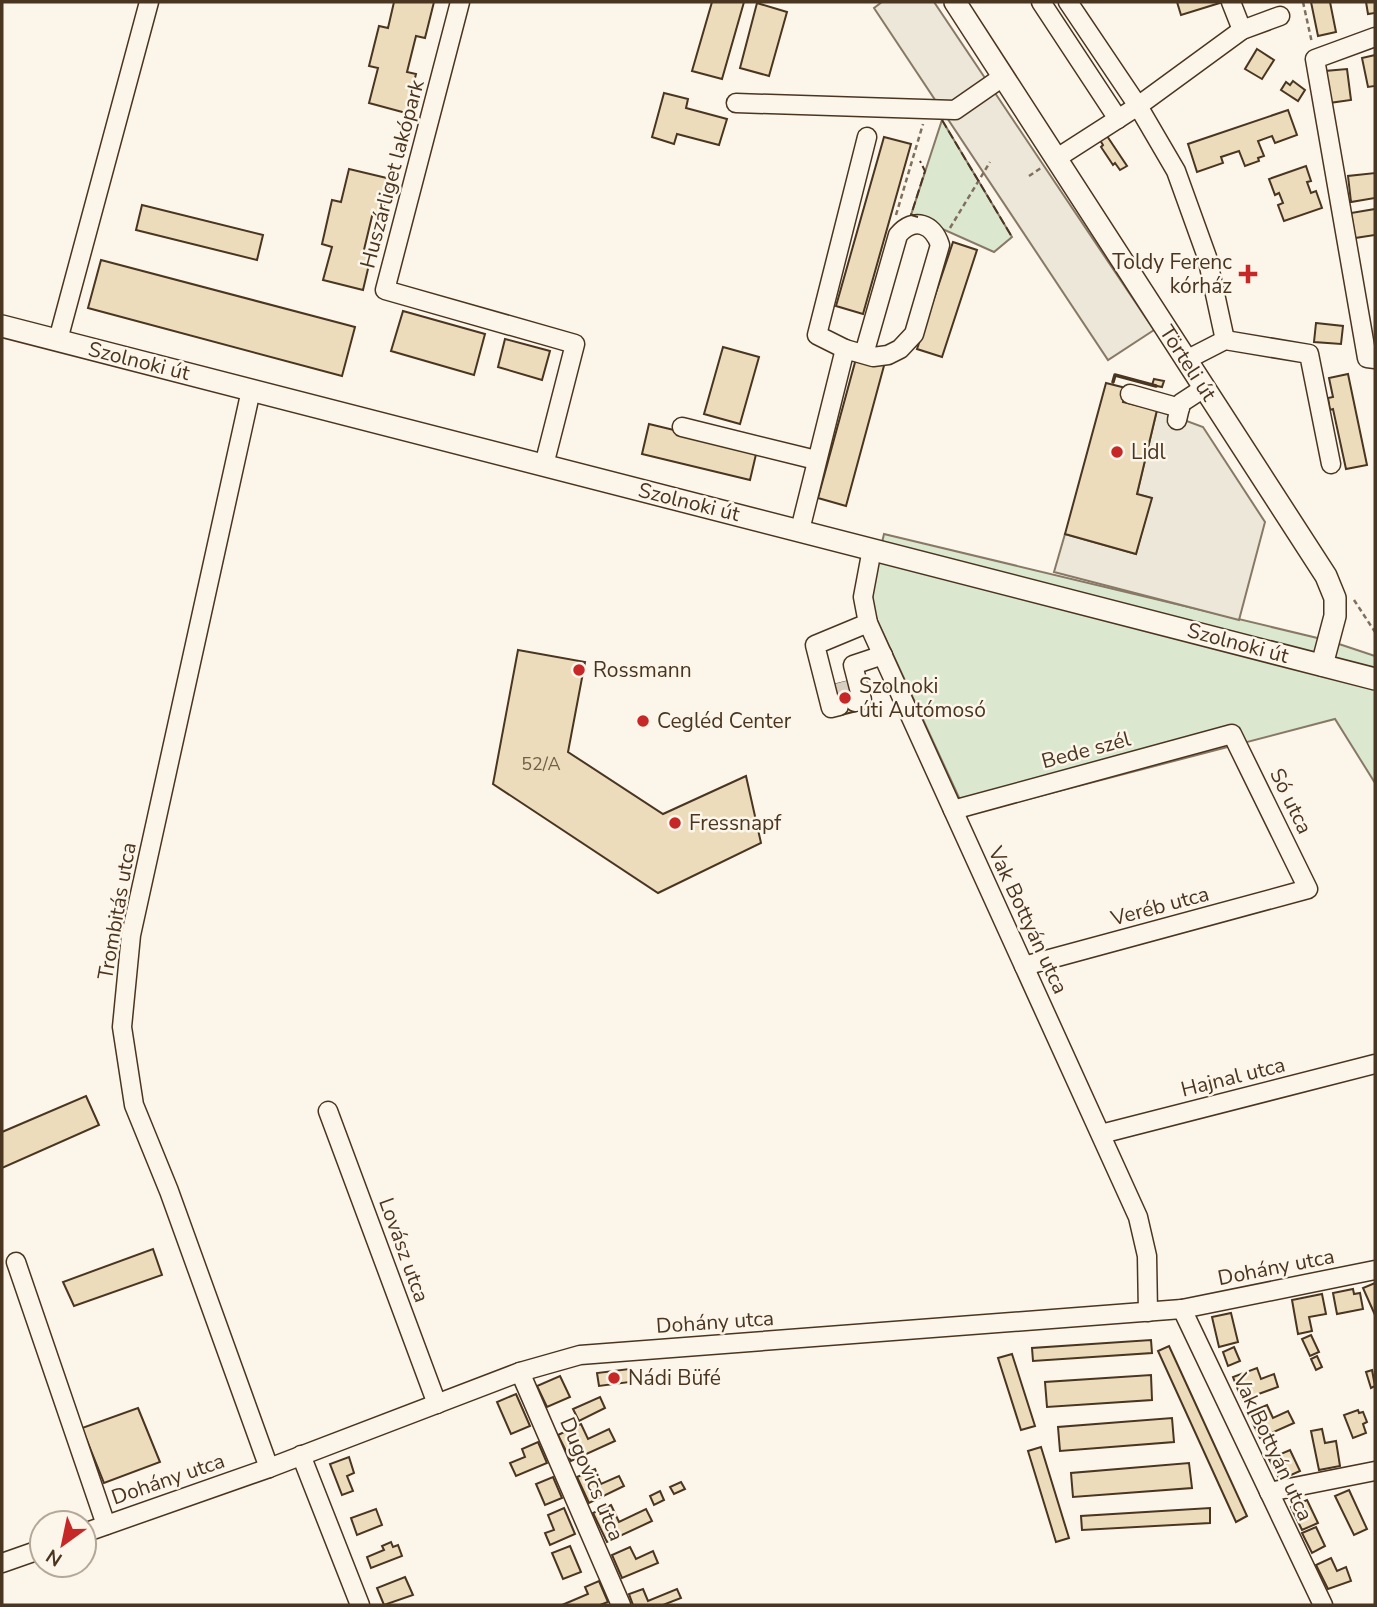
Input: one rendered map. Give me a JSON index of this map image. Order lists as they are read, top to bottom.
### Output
{
  "streets": {
    "main road": ["Szolnoki út", "Törteli út"],
    "street": [
      "Huszárliget lakópark",
      "Bede szél",
      "Só utca",
      "Veréb utca",
      "Trombitás utca",
      "Vak Bottyán utca",
      "Hajnal utca",
      "Lovász utca",
      "Dohány utca",
      "Dugovics utca"
    ]
  },
  "crossings": [
    ["Huszárliget lakópark", "Szolnoki út"],
    ["Szolnoki út", "Törteli út"],
    ["Szolnoki út", "Trombitás utca"],
    ["Szolnoki út", "Vak Bottyán utca"],
    ["Bede szél", "Só utca"],
    ["Bede szél", "Vak Bottyán utca"],
    ["Só utca", "Veréb utca"],
    ["Veréb utca", "Vak Bottyán utca"],
    ["Trombitás utca", "Dohány utca"],
    ["Vak Bottyán utca", "Hajnal utca"],
    ["Vak Bottyán utca", "Dohány utca"],
    ["Lovász utca", "Dohány utca"],
    ["Dohány utca", "Dugovics utca"]
  ],
  "places": {
    "health": ["Toldy Ferenc kórház"],
    "other": [
      "Lidl",
      "Rossmann",
      "Szolnoki úti Autómosó",
      "Cegléd Center",
      "Fressnapf",
      "Nádi Büfé"
    ]
  },
  "house_numbers": ["52/A"],
  "north": "bottom left"
}
